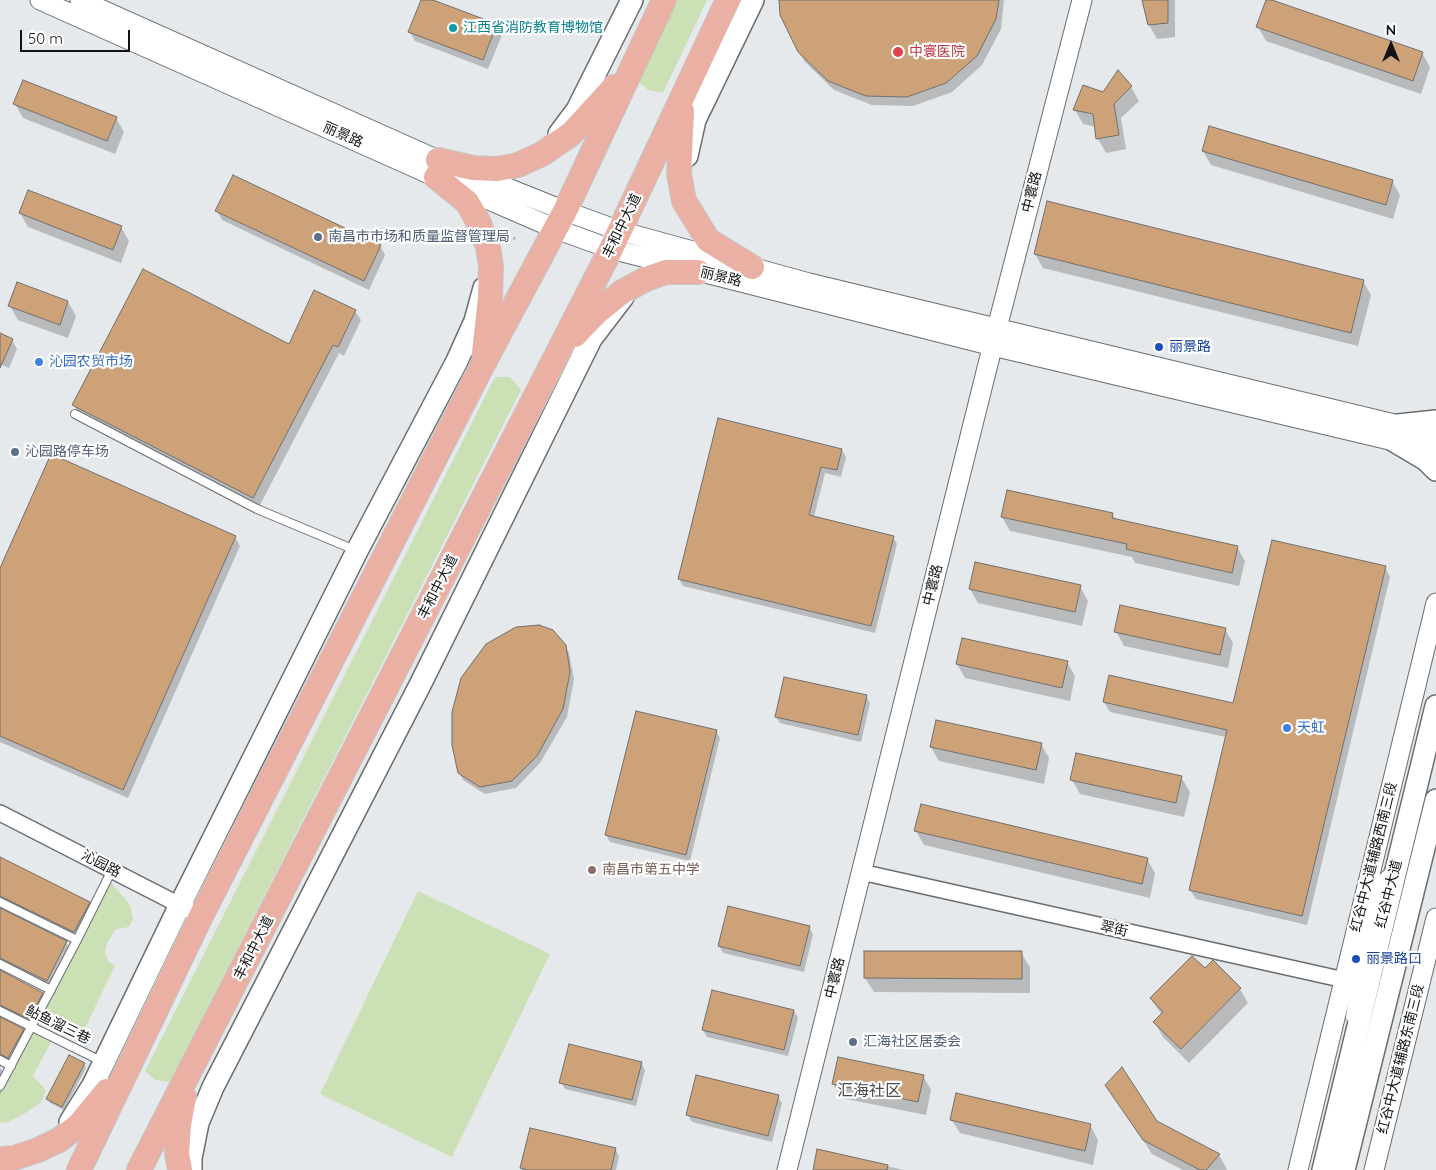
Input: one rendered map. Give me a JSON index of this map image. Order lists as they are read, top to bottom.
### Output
{
  "streets": {
    "main road": ["丰和中大道", "红谷中大道"],
    "street": [
      "丽景路",
      "中寰路",
      "红谷中大道辅路西南三段",
      "沁园路",
      "翠街",
      "红谷中大道辅路东南三段"
    ],
    "lane": ["鲇鱼溜三巷"]
  },
  "crossings": [
    ["丽景路", "中寰路"],
    ["丽景路", "丰和中大道"],
    ["中寰路", "翠街"],
    ["红谷中大道辅路西南三段", "红谷中大道"],
    ["红谷中大道辅路西南三段", "翠街"],
    ["红谷中大道", "翠街"]
  ],
  "districts": ["汇海社区"],
  "places": [
    "江西省消防教育博物馆",
    "中寰医院",
    "南昌市市场和质量监督管理局",
    "丽景路",
    "沁园农贸市场",
    "沁园路停车场",
    "天虹",
    "南昌市第五中学",
    "丽景路口",
    "汇海社区居委会"
  ],
  "scale_bar": "50 m",
  "north": "top"
}
